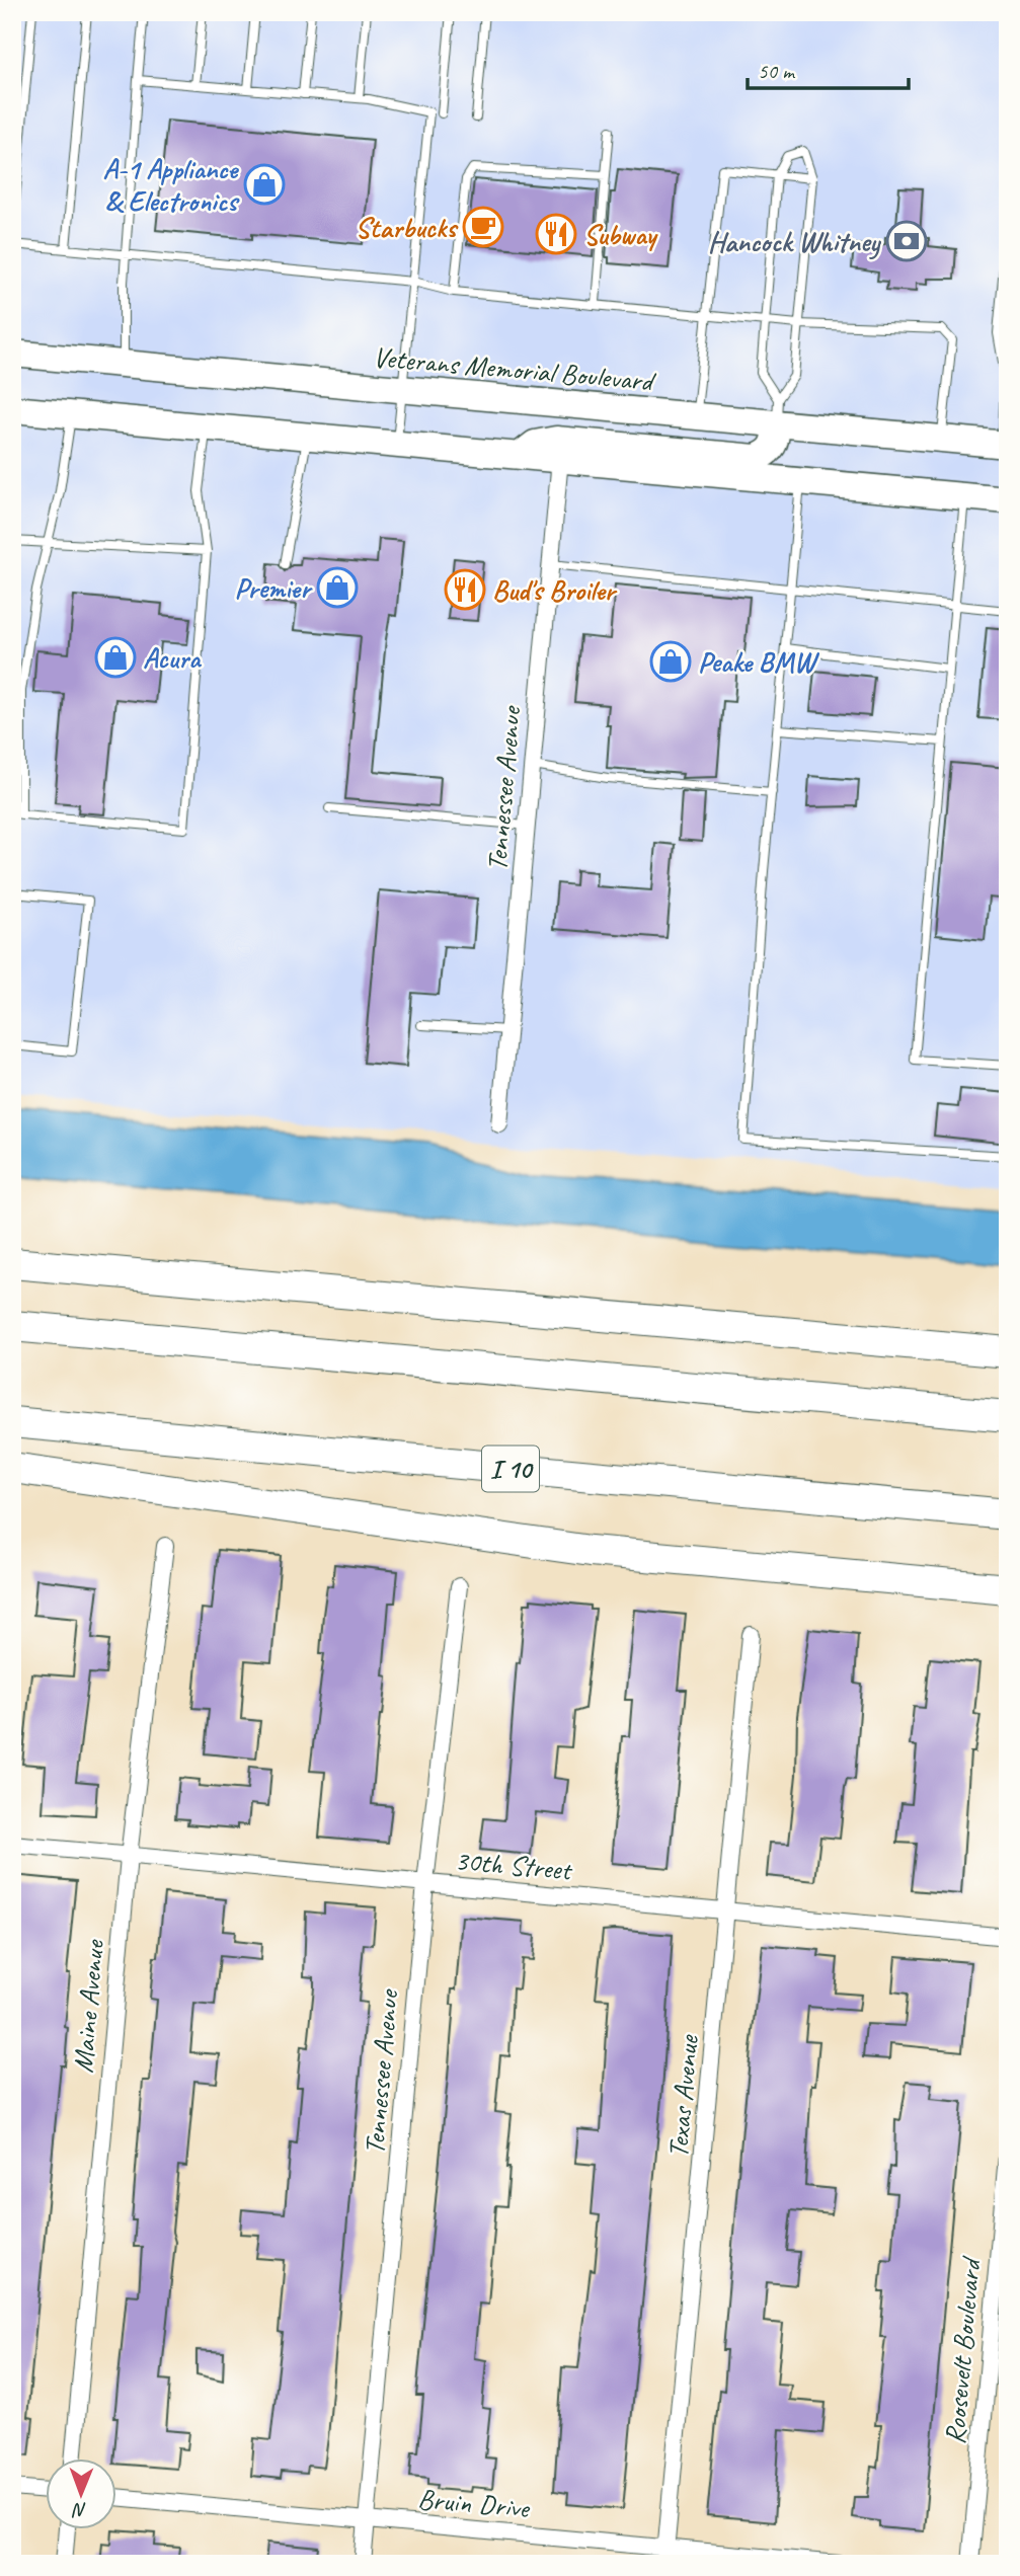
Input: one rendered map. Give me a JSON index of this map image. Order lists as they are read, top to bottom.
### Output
{
  "streets": {
    "highway": ["I 10"],
    "main road": ["Veterans Memorial Boulevard"],
    "street": [
      "Tennessee Avenue",
      "30th Street",
      "Maine Avenue",
      "Texas Avenue",
      "Roosevelt Boulevard",
      "Bruin Drive"
    ]
  },
  "crossings": [
    ["Tennessee Avenue", "30th Street"],
    ["Tennessee Avenue", "Bruin Drive"],
    ["30th Street", "Maine Avenue"],
    ["30th Street", "Texas Avenue"],
    ["Texas Avenue", "Bruin Drive"]
  ],
  "places": {
    "shop": [
      "A-1 Appliance & Electronics",
      "Premier",
      "Acura",
      "Peake BMW"
    ],
    "cafe": ["Starbucks"],
    "restaurant": ["Subway", "Bud's Broiler"],
    "bank": ["Hancock Whitney"]
  },
  "scale_bar": "50 m",
  "north": "bottom"
}
